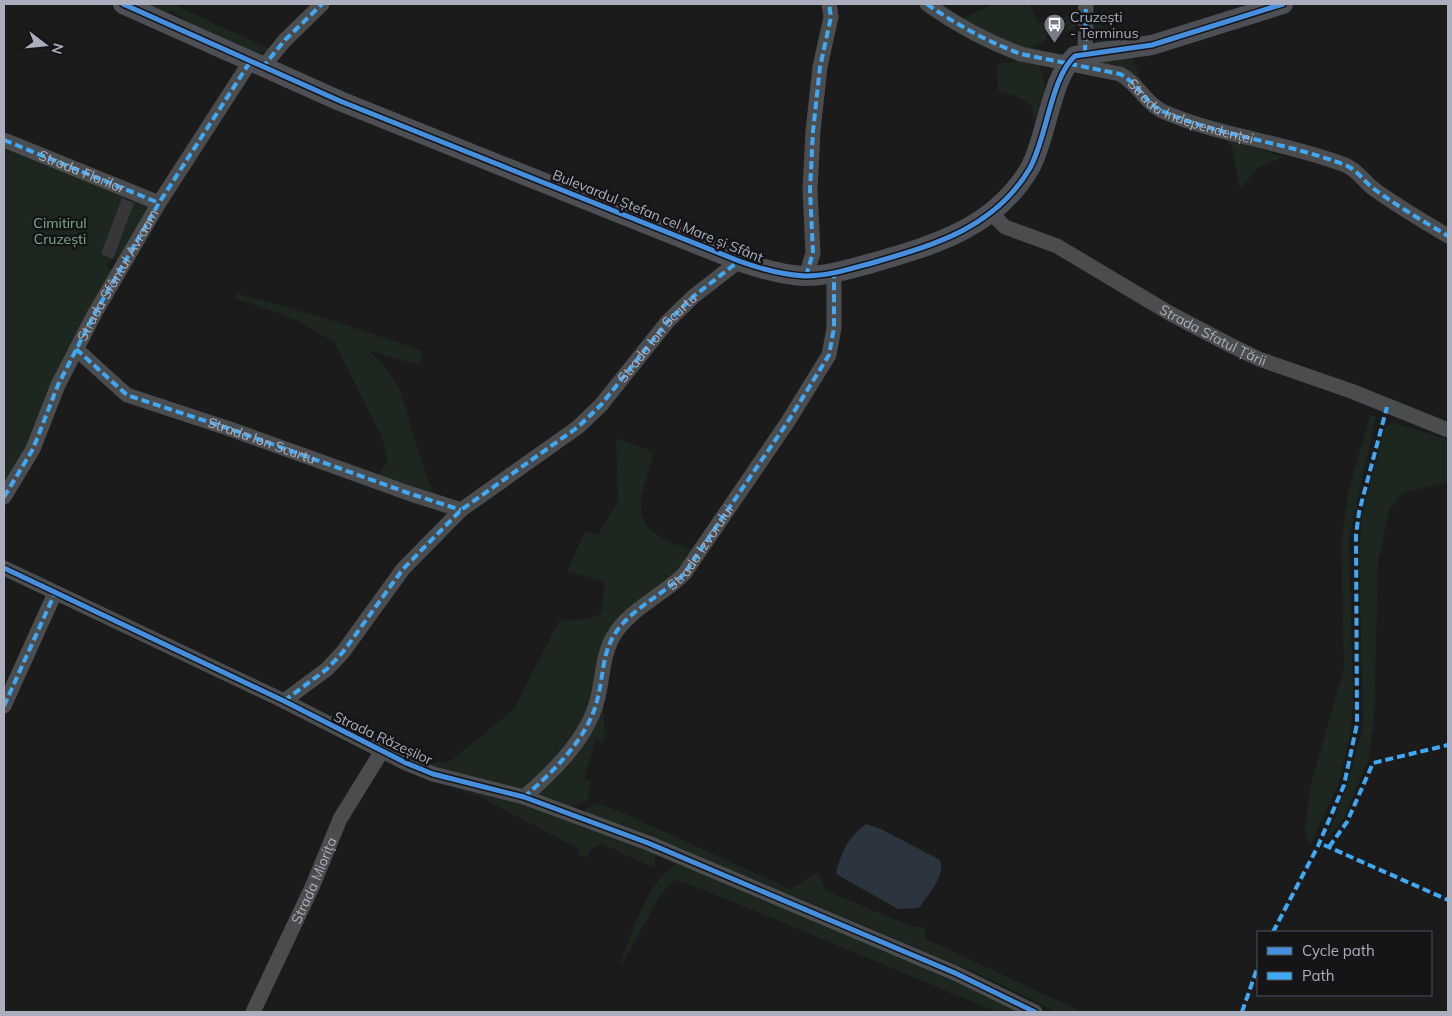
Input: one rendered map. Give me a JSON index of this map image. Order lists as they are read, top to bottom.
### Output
{
  "streets": {
    "street": [
      "Strada Independenței",
      "Strada Florilor",
      "Bulevardul Ștefan cel Mare și Sfânt",
      "Strada Sfântul Avraam",
      "Strada Sfatul Țării",
      "Strada Ion Scurtu",
      "Strada Izvorului",
      "Strada Răzeșilor",
      "Strada Miorița"
    ]
  },
  "crossings": [
    ["Strada Independenței", "Bulevardul Ștefan cel Mare și Sfânt"],
    ["Strada Florilor", "Strada Sfântul Avraam"],
    ["Bulevardul Ștefan cel Mare și Sfânt", "Strada Sfântul Avraam"],
    ["Bulevardul Ștefan cel Mare și Sfânt", "Strada Sfatul Țării"],
    ["Bulevardul Ștefan cel Mare și Sfânt", "Strada Ion Scurtu"],
    ["Bulevardul Ștefan cel Mare și Sfânt", "Strada Izvorului"],
    ["Strada Sfântul Avraam", "Strada Ion Scurtu"],
    ["Strada Ion Scurtu", "Strada Răzeșilor"],
    ["Strada Izvorului", "Strada Răzeșilor"],
    ["Strada Răzeșilor", "Strada Miorița"]
  ],
  "parks": ["Cimitirul Cruzești"],
  "places": {
    "bus stop": ["Cruzești - Terminus"]
  },
  "legend": ["Cycle path", "Path"],
  "north": "right"
}
